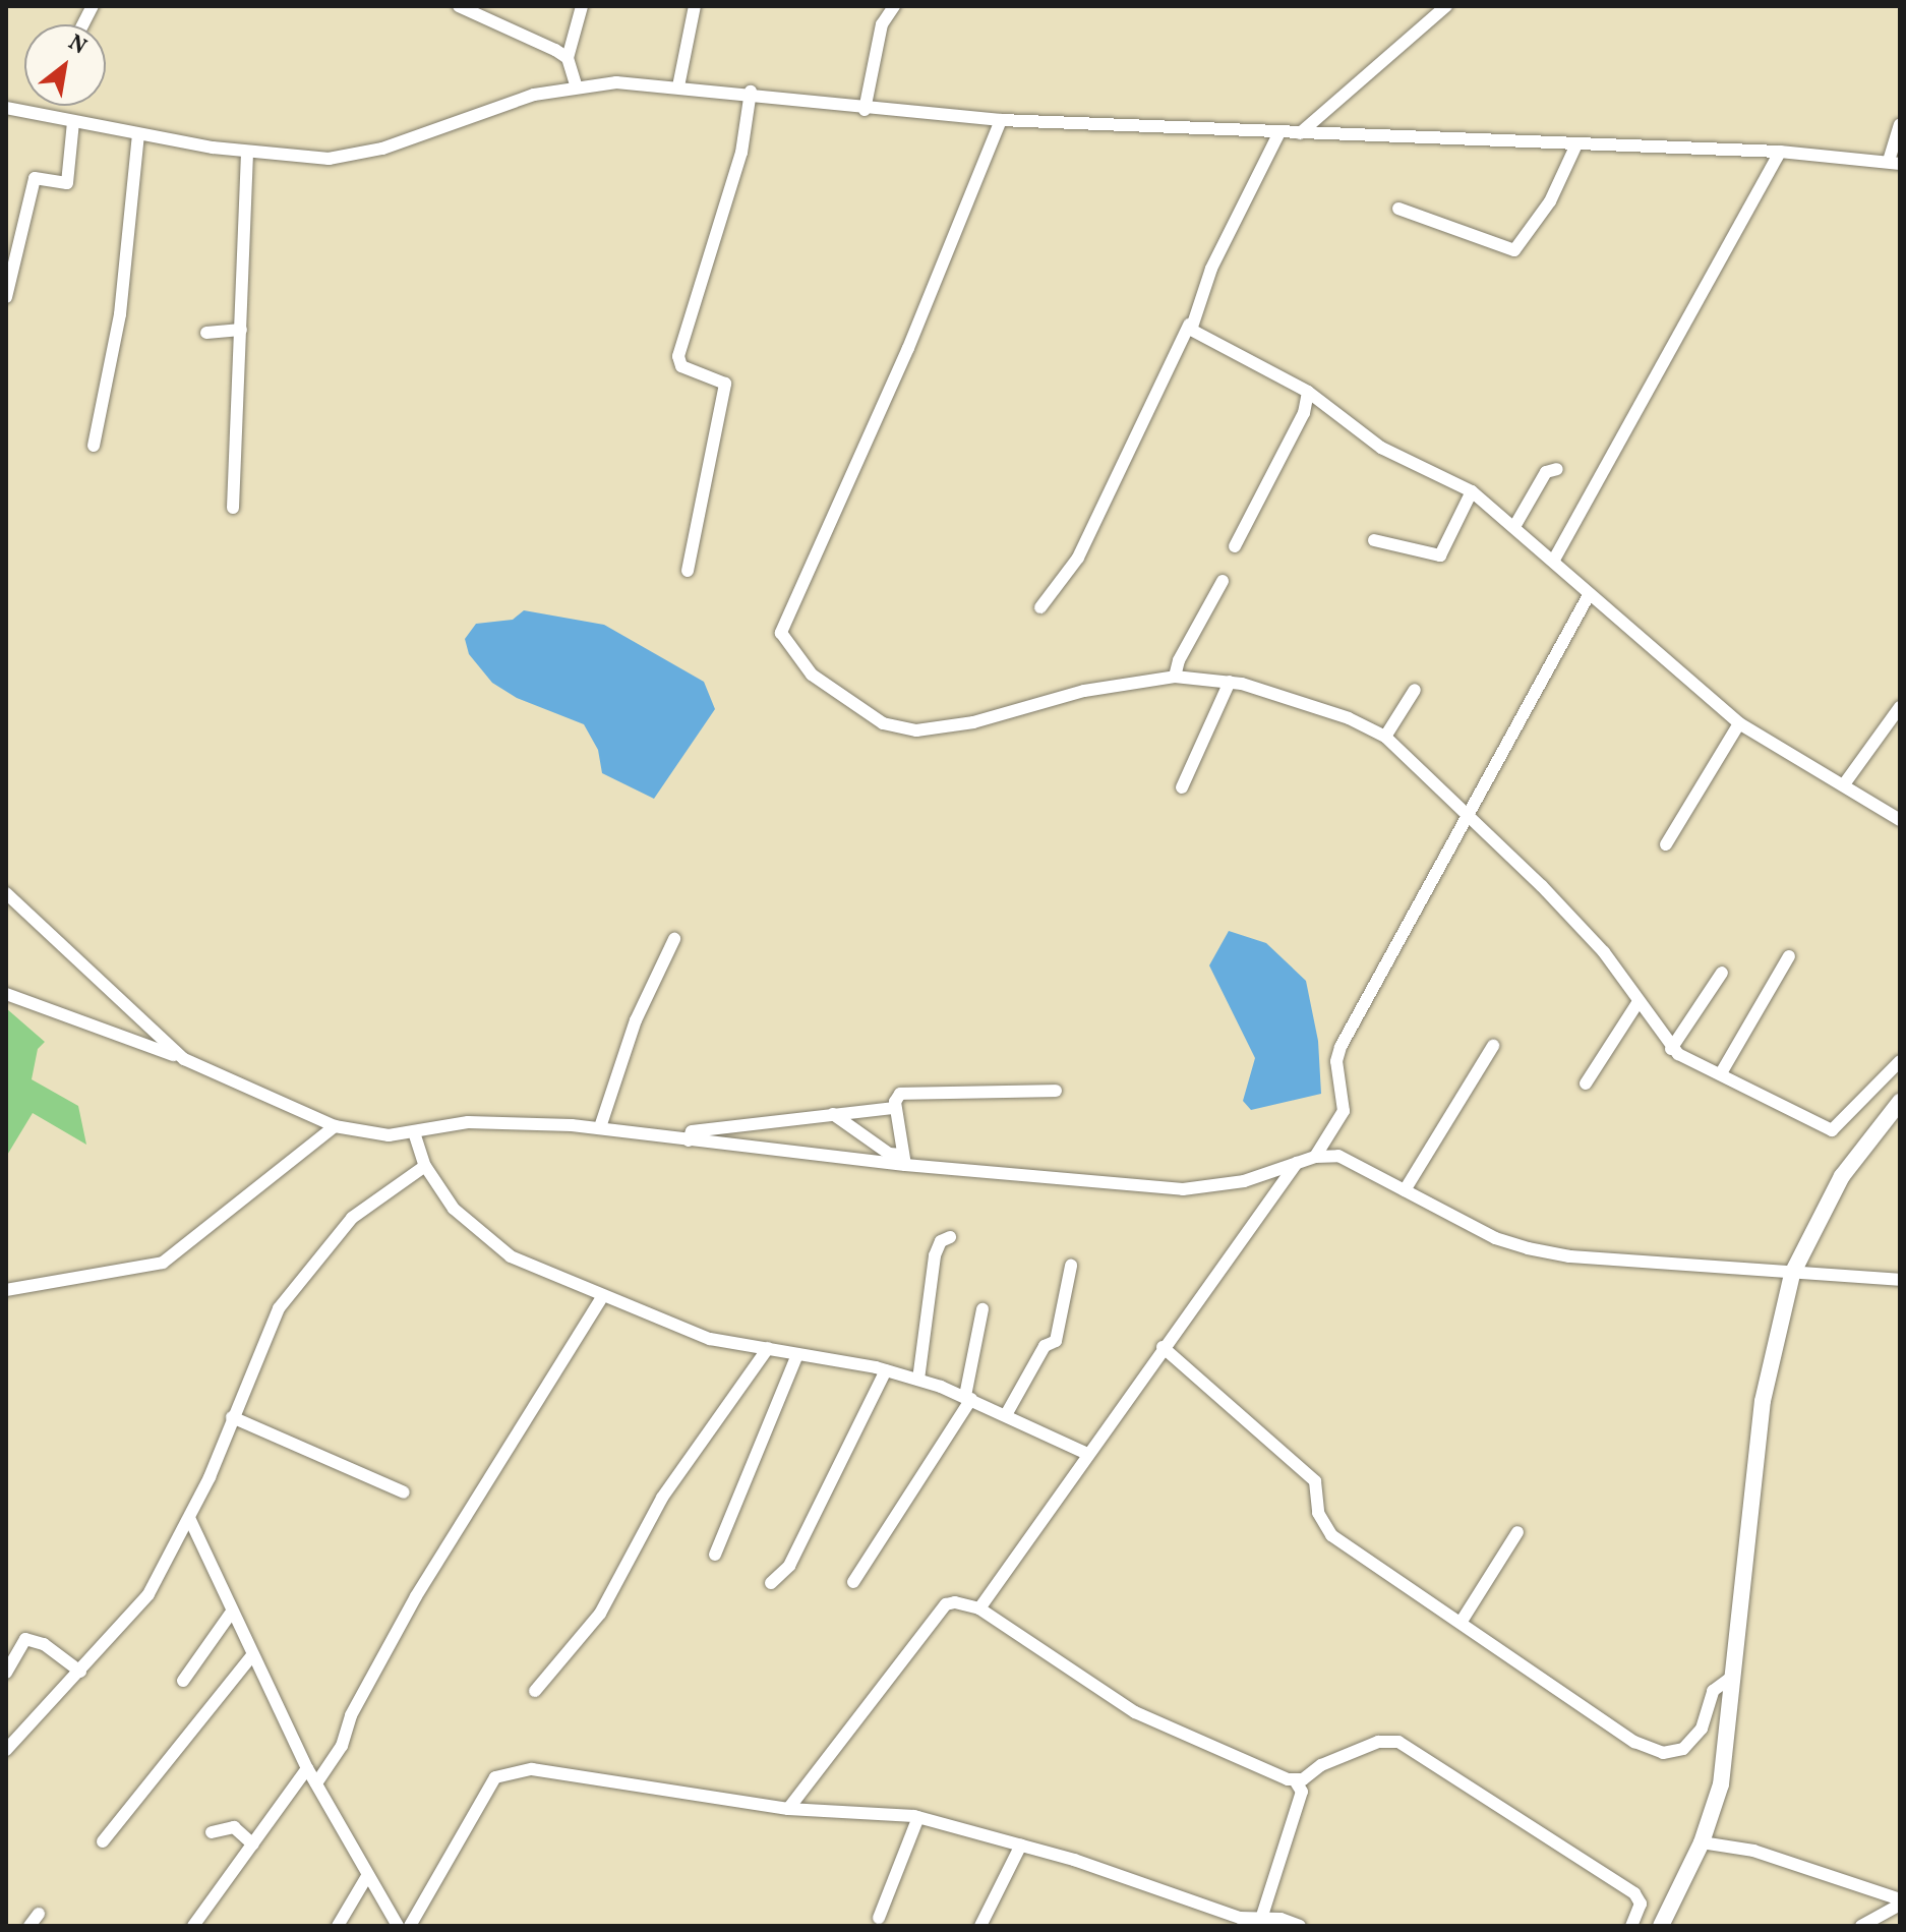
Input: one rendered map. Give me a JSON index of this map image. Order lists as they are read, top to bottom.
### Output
{
  "north": "top right"
}
